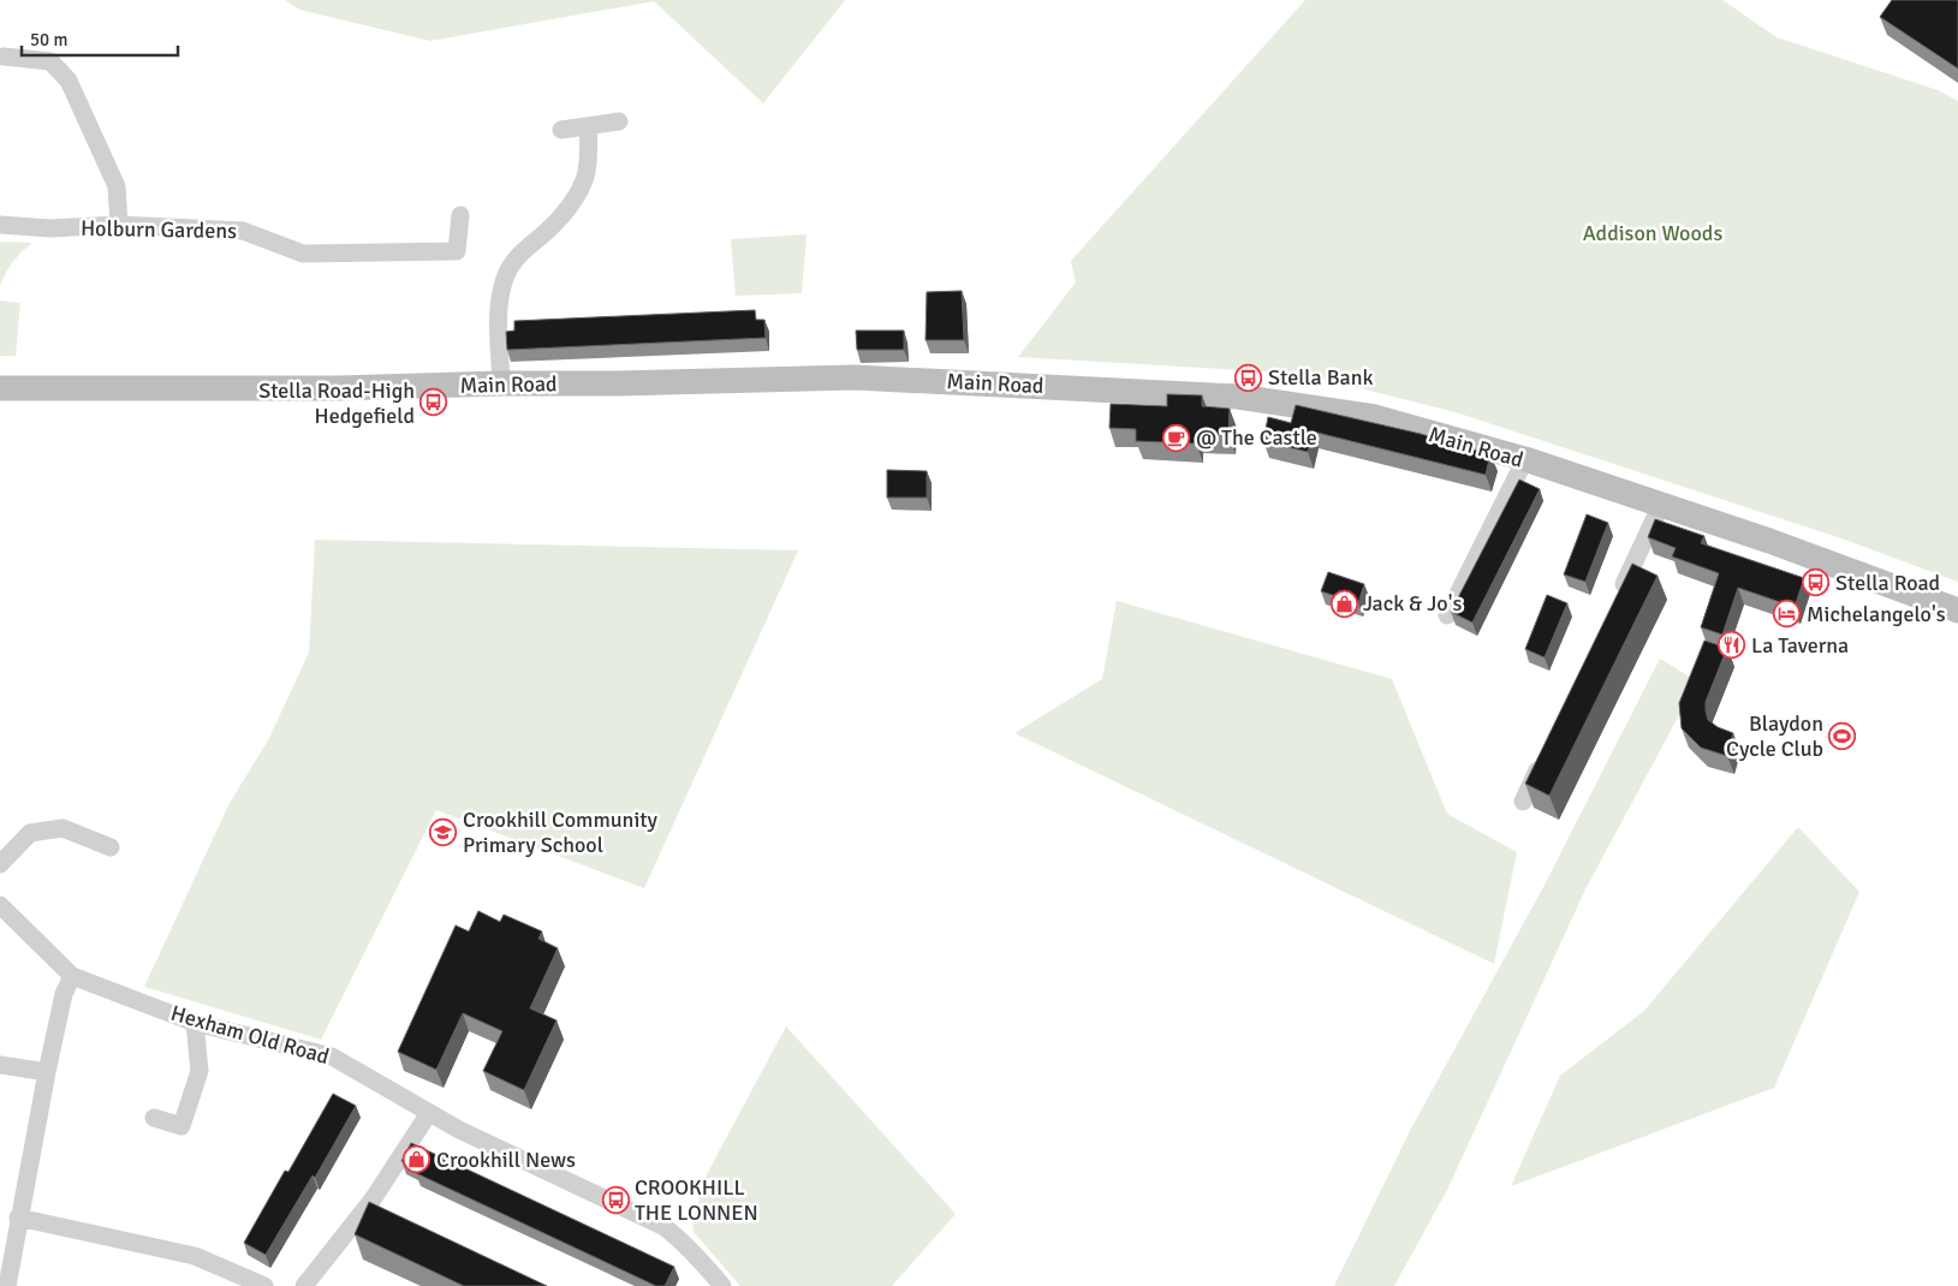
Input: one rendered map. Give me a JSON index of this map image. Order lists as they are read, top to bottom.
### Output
{
  "streets": {
    "main road": ["Main Road"],
    "street": ["Holburn Gardens", "Hexham Old Road"]
  },
  "parks": ["Addison Woods"],
  "places": {
    "bus stop": [
      "Stella Bank",
      "Stella Road-High Hedgefield",
      "Stella Road",
      "CROOKHILL THE LONNEN"
    ],
    "cafe": ["@ The Castle"],
    "shop": ["Jack & Jo's", "Crookhill News"],
    "hotel": ["Michelangelo's"],
    "restaurant": ["La Taverna"],
    "sports": ["Blaydon Cycle Club"],
    "school or university": ["Crookhill Community Primary School"]
  },
  "scale_bar": "50 m"
}
